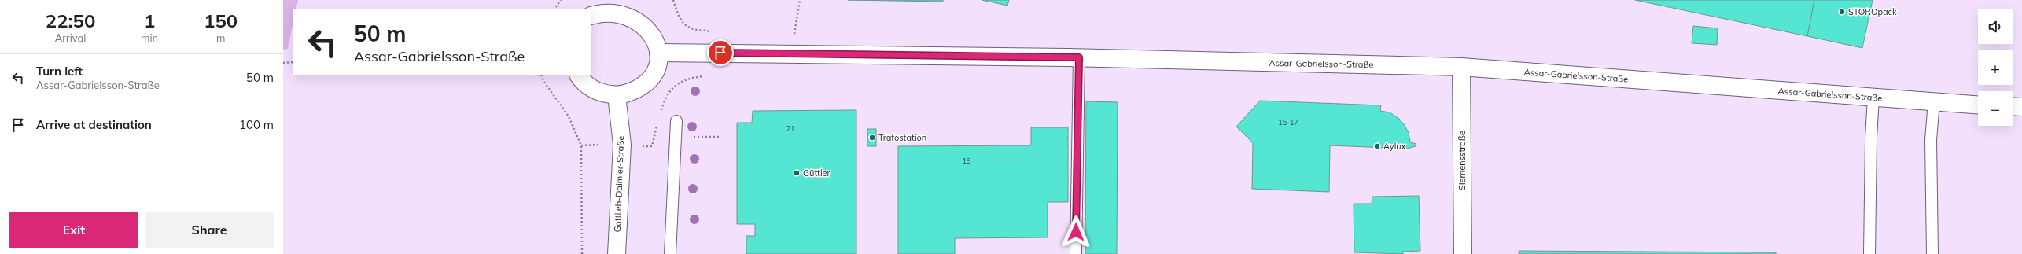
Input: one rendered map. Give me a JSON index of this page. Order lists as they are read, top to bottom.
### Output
{
  "streets": {
    "street": ["Assar-Gabrielsson-Straße", "Siemensstraße", "Gottlieb-Daimler-Straße"]
  },
  "crossings": [
    ["Assar-Gabrielsson-Straße", "Siemensstraße"]
  ],
  "places": [
    "STOROpack",
    "Trafostation",
    "Aylux",
    "Güttler"
  ],
  "house_numbers": ["15-17", "21", "19"],
  "page": {
    "eta": [
      "22:50",
      "Arrival",
      "1",
      "min",
      "150",
      "m"
    ],
    "map_buttons": ["+", "−"],
    "turn": ["50 m", "Assar-Gabrielsson-Straße"],
    "list": [
      {
        "name": "Turn left",
        "note": "Assar-Gabrielsson-Straße",
        "value": "50 m"
      },
      {
        "name": "Arrive at destination",
        "value": "100 m"
      }
    ],
    "buttons": ["Exit", "Share"]
  }
}
